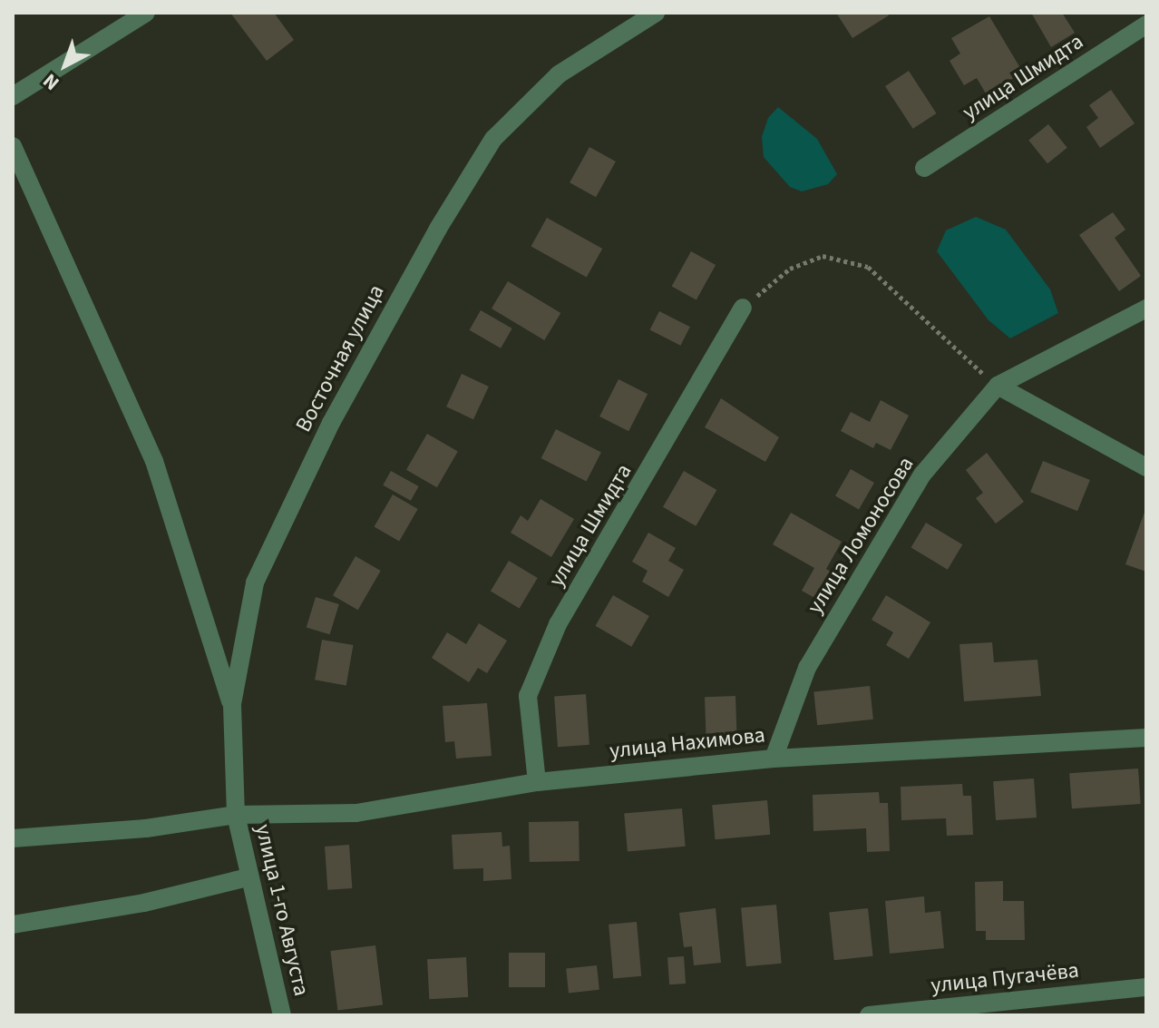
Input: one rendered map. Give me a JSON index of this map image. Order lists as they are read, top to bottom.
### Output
{
  "streets": {
    "street": [
      "улица Шмидта",
      "Восточная улица",
      "улица Ломоносова",
      "улица Нахимова",
      "улица 1-го Августа",
      "улица Пугачёва"
    ]
  },
  "crossings": [
    ["улица Шмидта", "улица Нахимова"],
    ["Восточная улица", "улица Нахимова"],
    ["Восточная улица", "улица 1-го Августа"],
    ["улица Ломоносова", "улица Нахимова"],
    ["улица Нахимова", "улица 1-го Августа"]
  ],
  "north": "bottom left"
}
